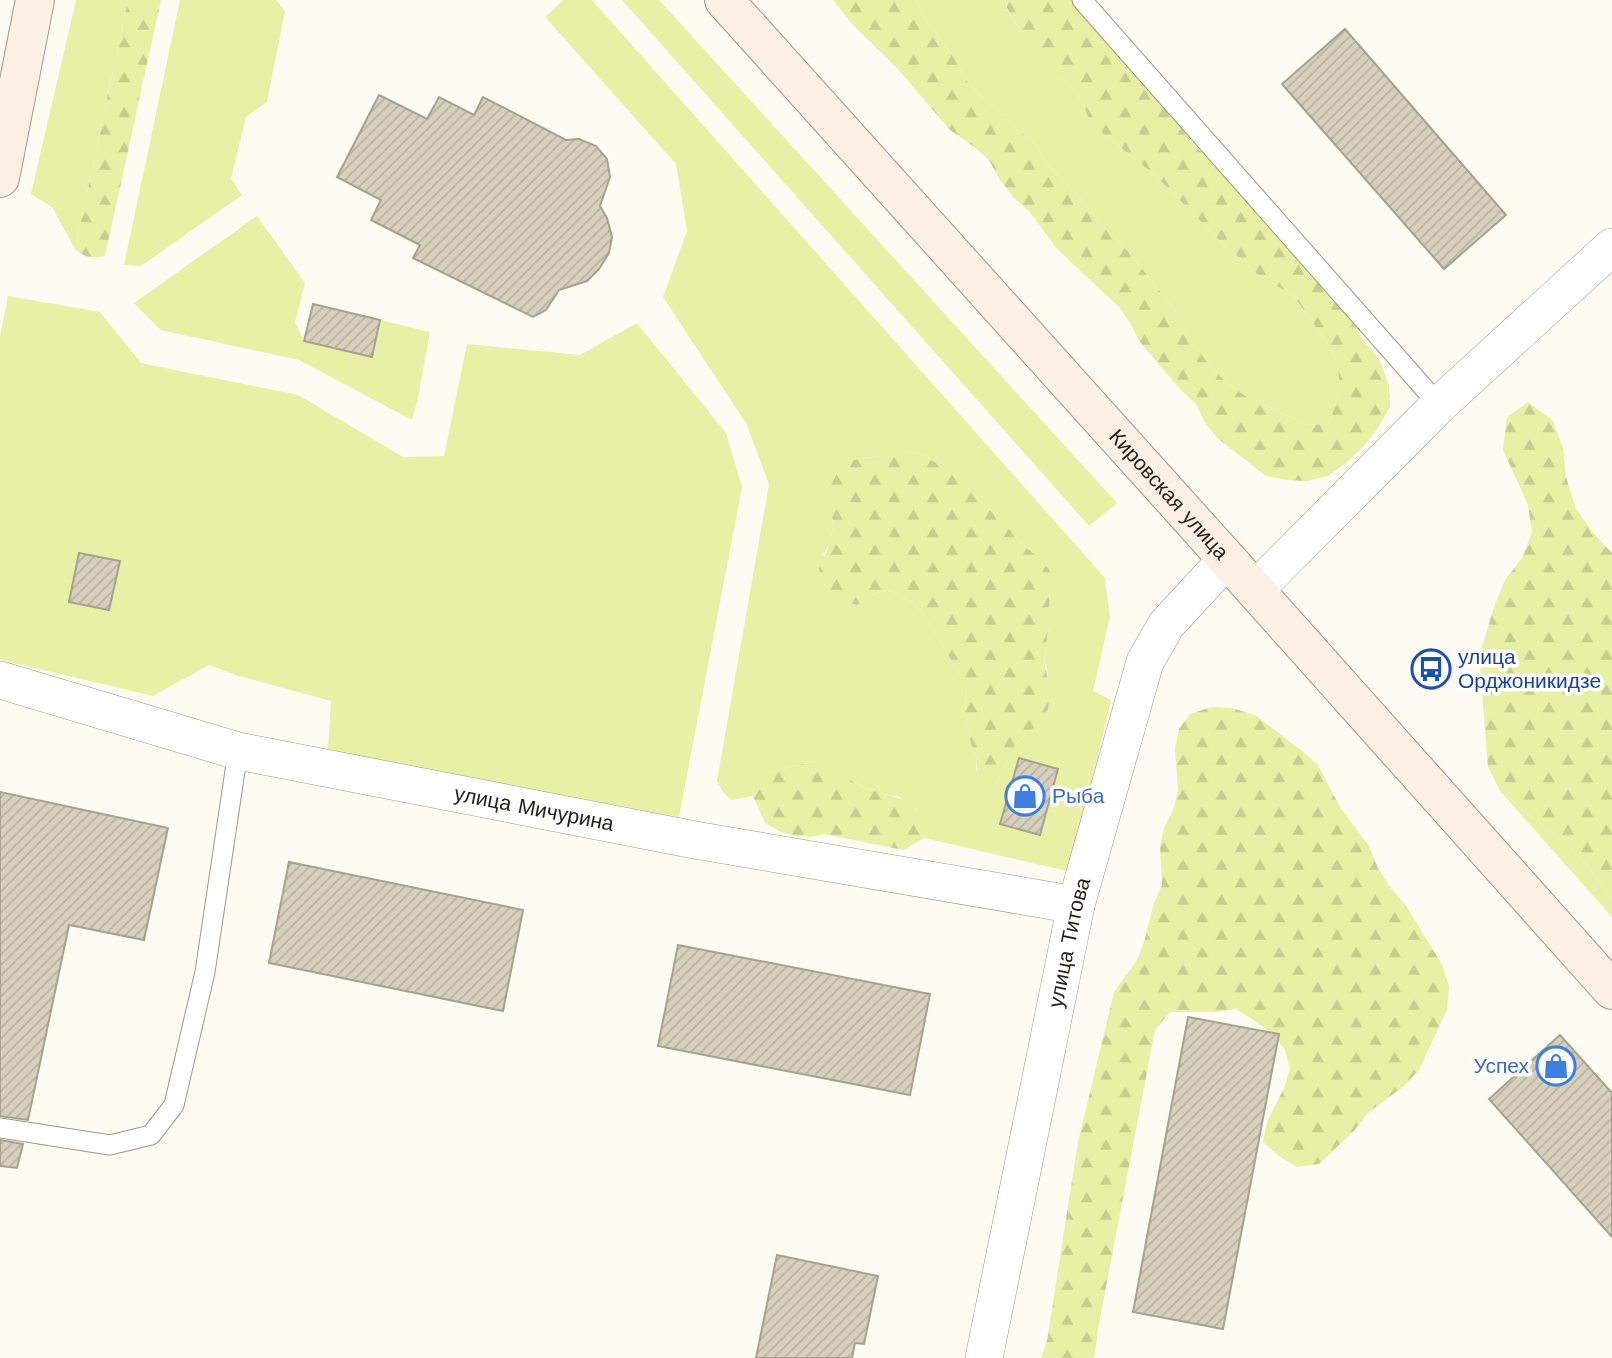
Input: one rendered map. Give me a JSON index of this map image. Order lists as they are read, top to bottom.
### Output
{
  "streets": {
    "main road": ["Кировская улица"],
    "street": ["улица Мичурина", "улица Титова"]
  },
  "crossings": [
    ["Кировская улица", "улица Титова"],
    ["улица Мичурина", "улица Титова"]
  ],
  "places": {
    "bus stop": ["улица Орджоникидзе"],
    "shop": ["Рыба", "Успех"]
  }
}
